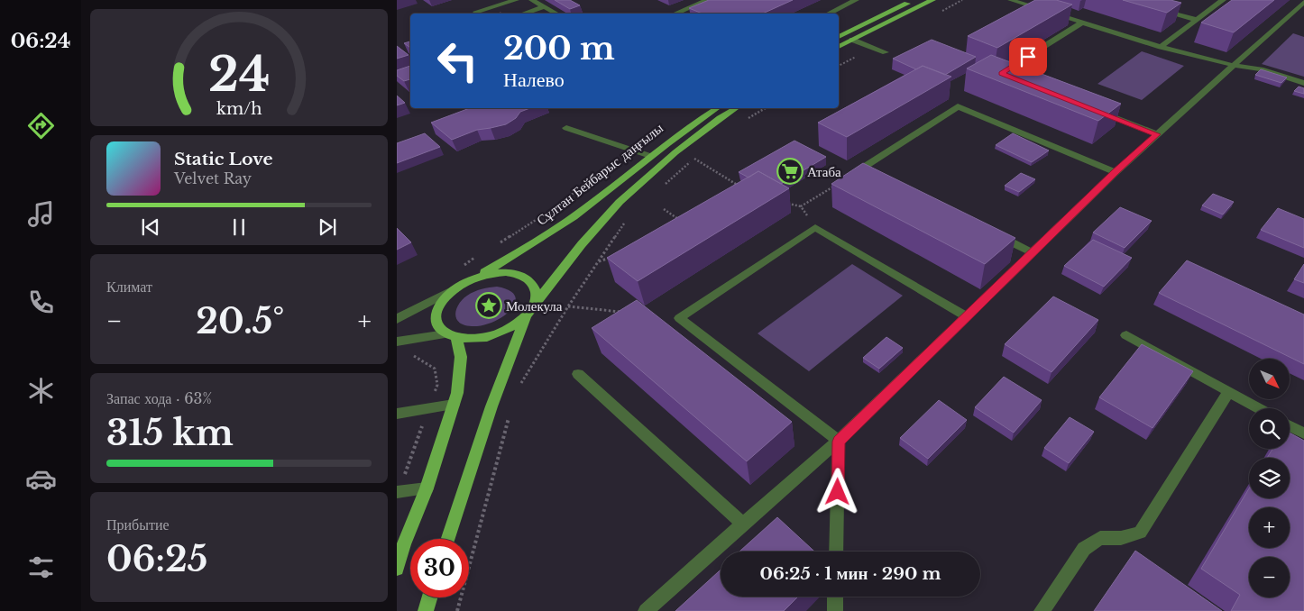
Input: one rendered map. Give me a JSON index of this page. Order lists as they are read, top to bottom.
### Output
{
  "streets": {
    "main road": ["Сұлтан Бейбарыс даңғылы"]
  },
  "places": {
    "supermarket": ["Атаба"],
    "place": ["Молекула"]
  },
  "north": "bottom right",
  "page": {
    "tabs": "06:24",
    "turn": ["200 m", "Налево"],
    "song": ["Static Love", "Velvet Ray"],
    "tile": [
      "Климат",
      ["Запас хода · 63%", "315 km"],
      ["Прибытие", "06:25"]
    ],
    "heat": ["−", "20.5°", "+"],
    "map_buttons": ["+", "−"],
    "limit": "30",
    "trip": "06:25 · 1 мин · 290 m",
    "gauge": ["24", "km/h"]
  }
}
